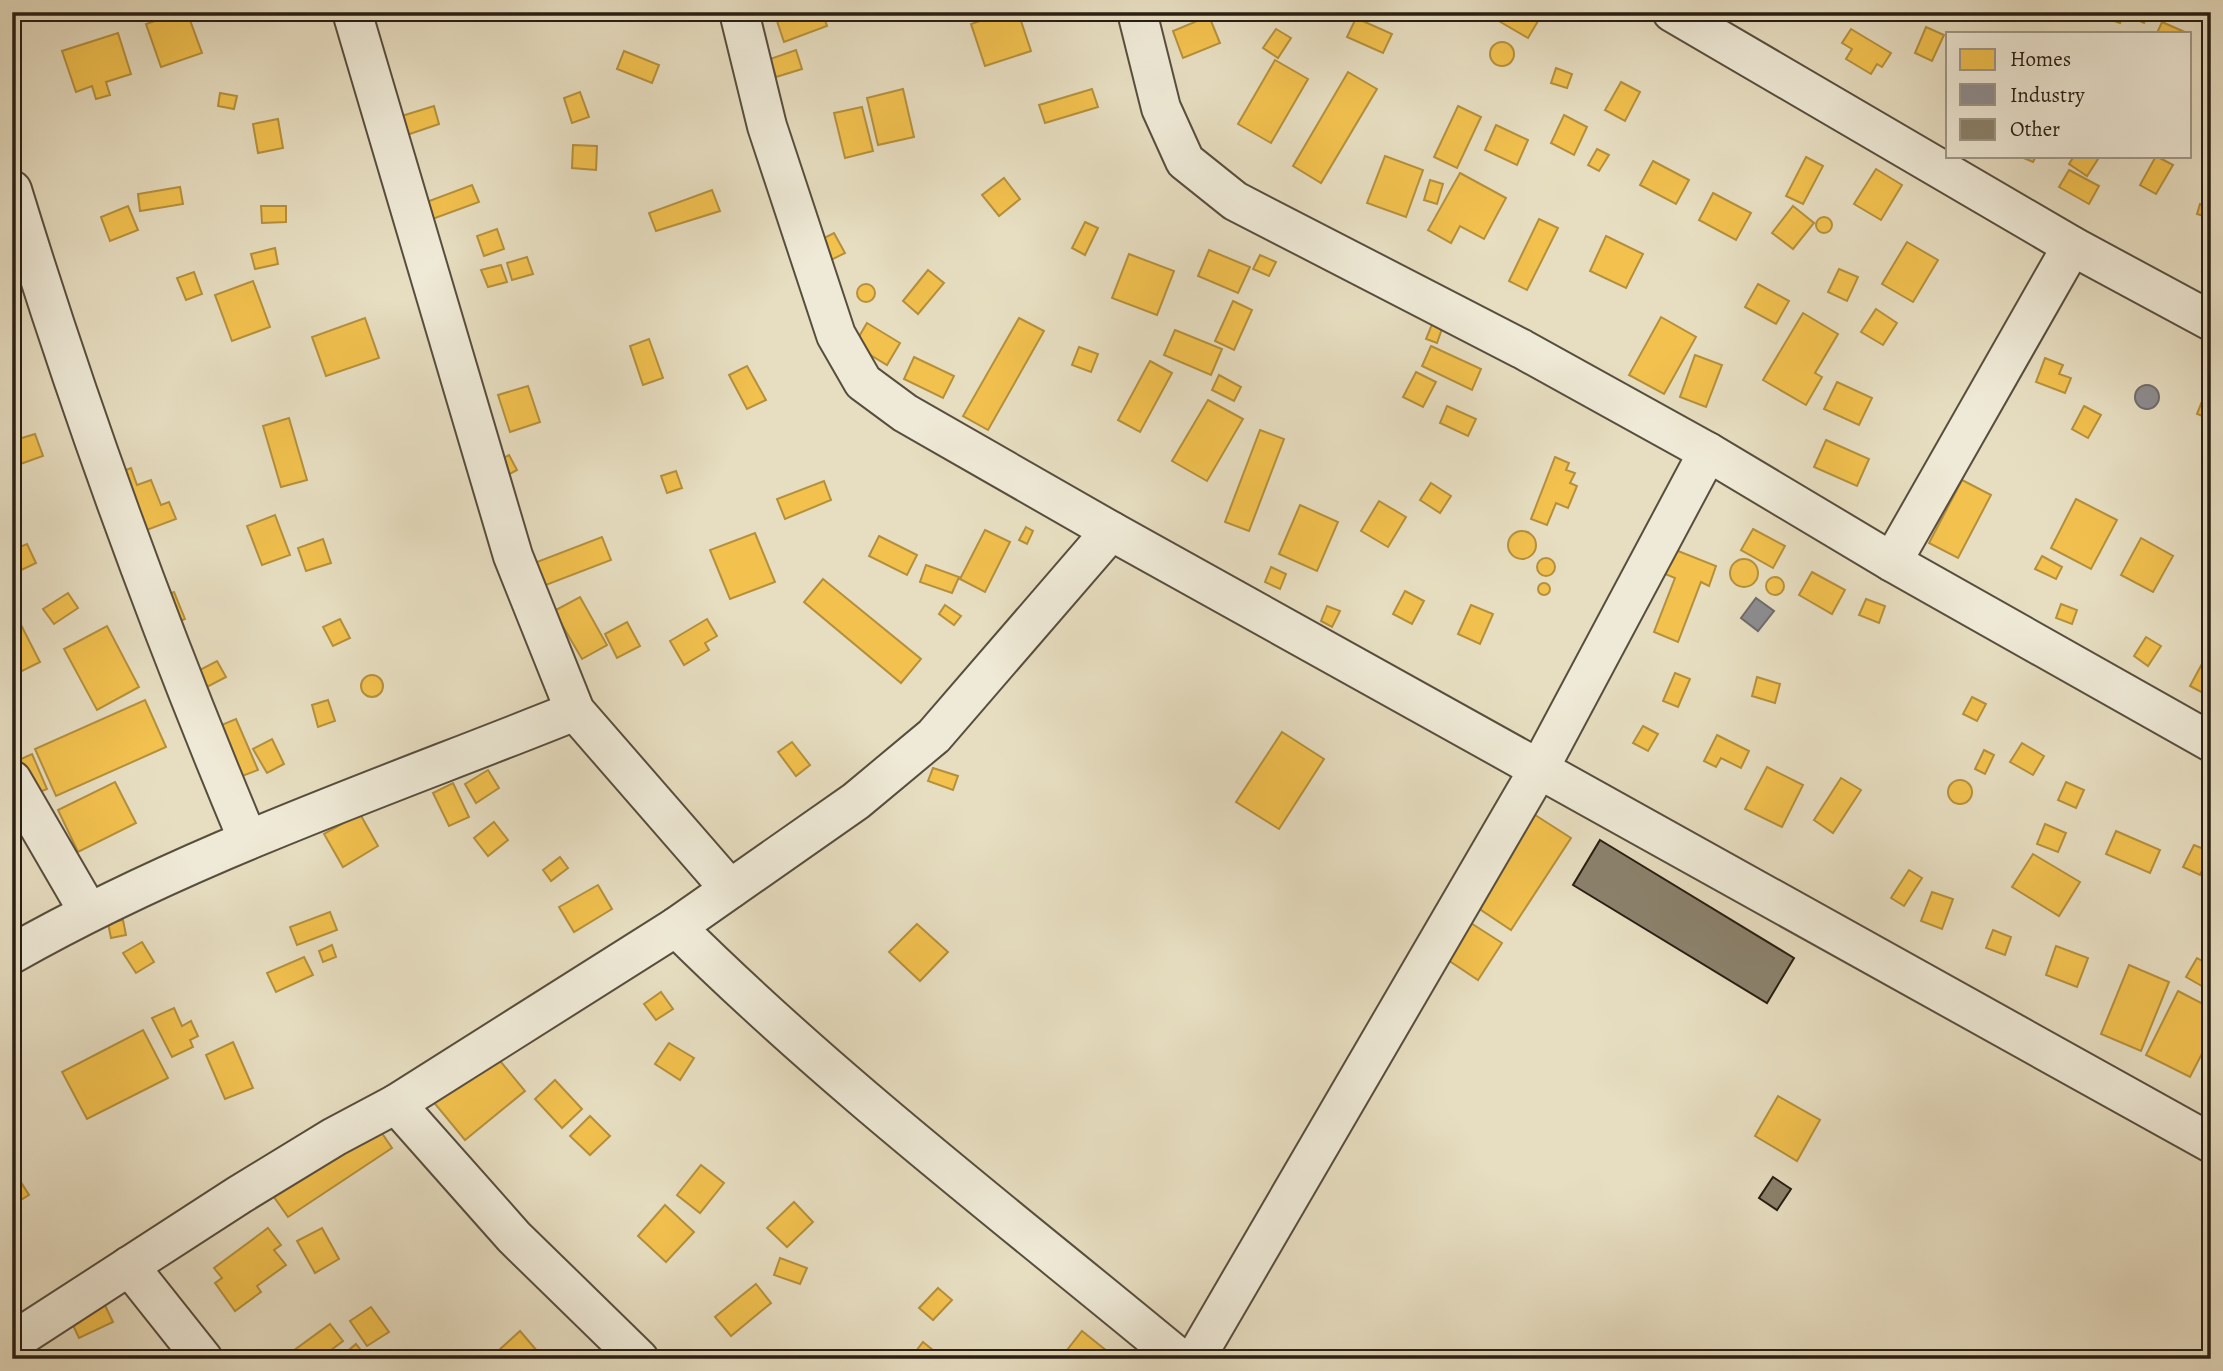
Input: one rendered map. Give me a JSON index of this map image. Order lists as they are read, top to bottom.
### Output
{
  "legend": ["Homes", "Industry", "Other"]
}
